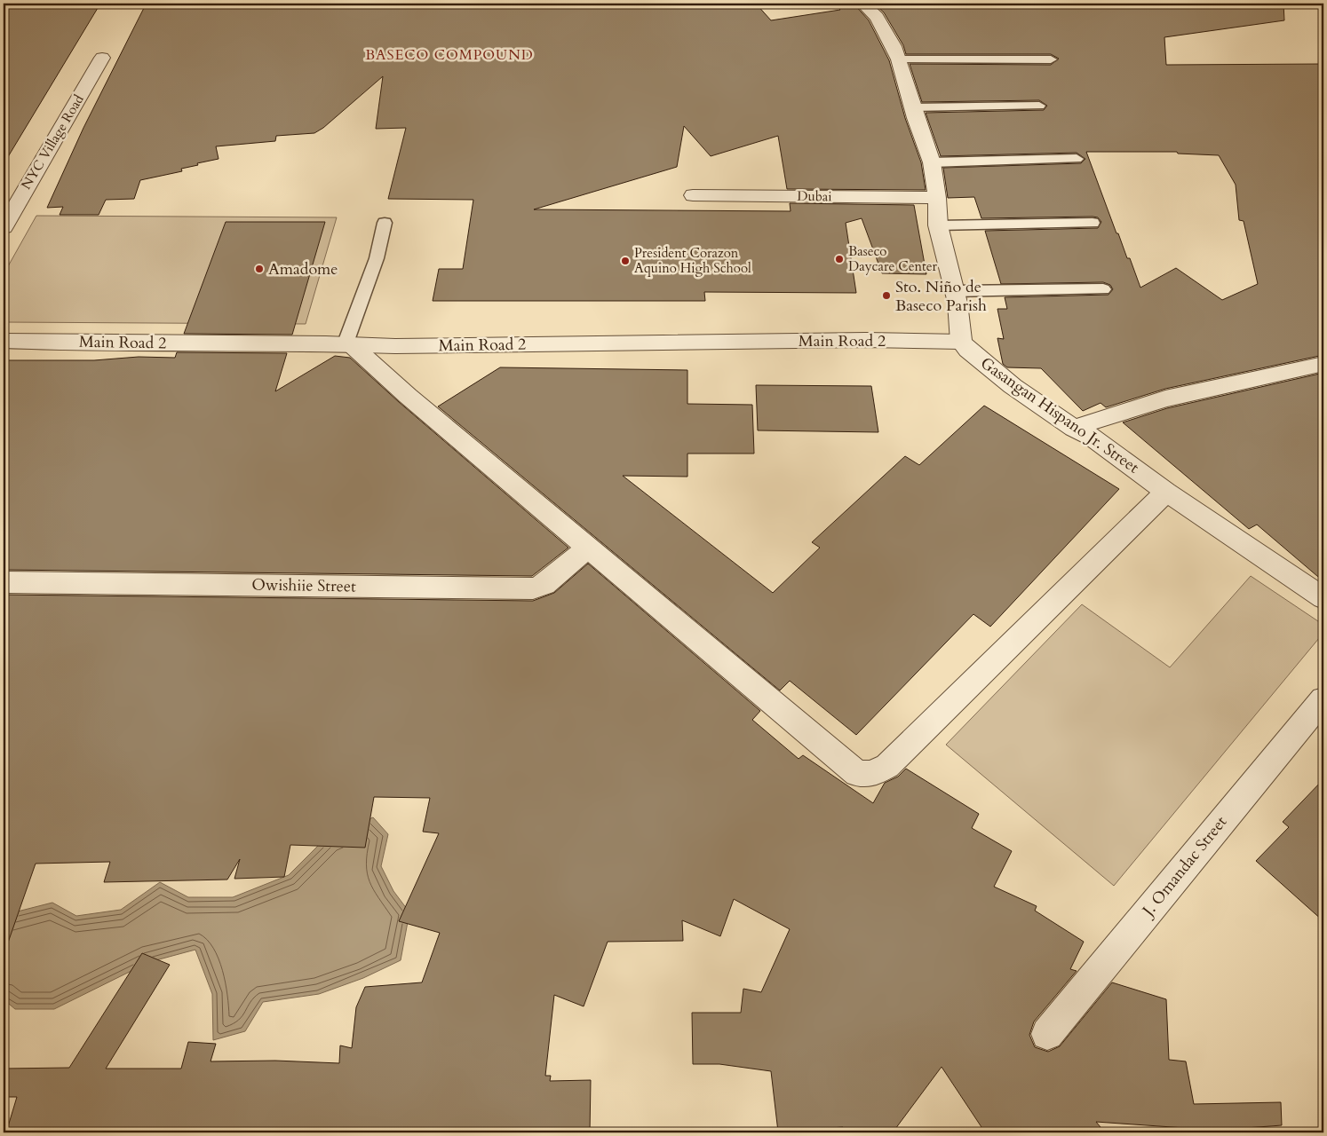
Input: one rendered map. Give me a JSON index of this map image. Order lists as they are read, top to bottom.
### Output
{
  "streets": {
    "street": [
      "NYC Village Road",
      "Dubai",
      "Main Road 2",
      "Gasangan Hispano Jr. Street",
      "Owishiie Street",
      "J. Omandac Street"
    ]
  },
  "crossings": [
    ["Main Road 2", "Gasangan Hispano Jr. Street"]
  ],
  "districts": ["BASECO COMPOUND"],
  "places": [
    "Baseco Daycare Center",
    "President Corazon Aquino High School",
    "Amadome",
    "Sto. Niño de Baseco Parish"
  ]
}
